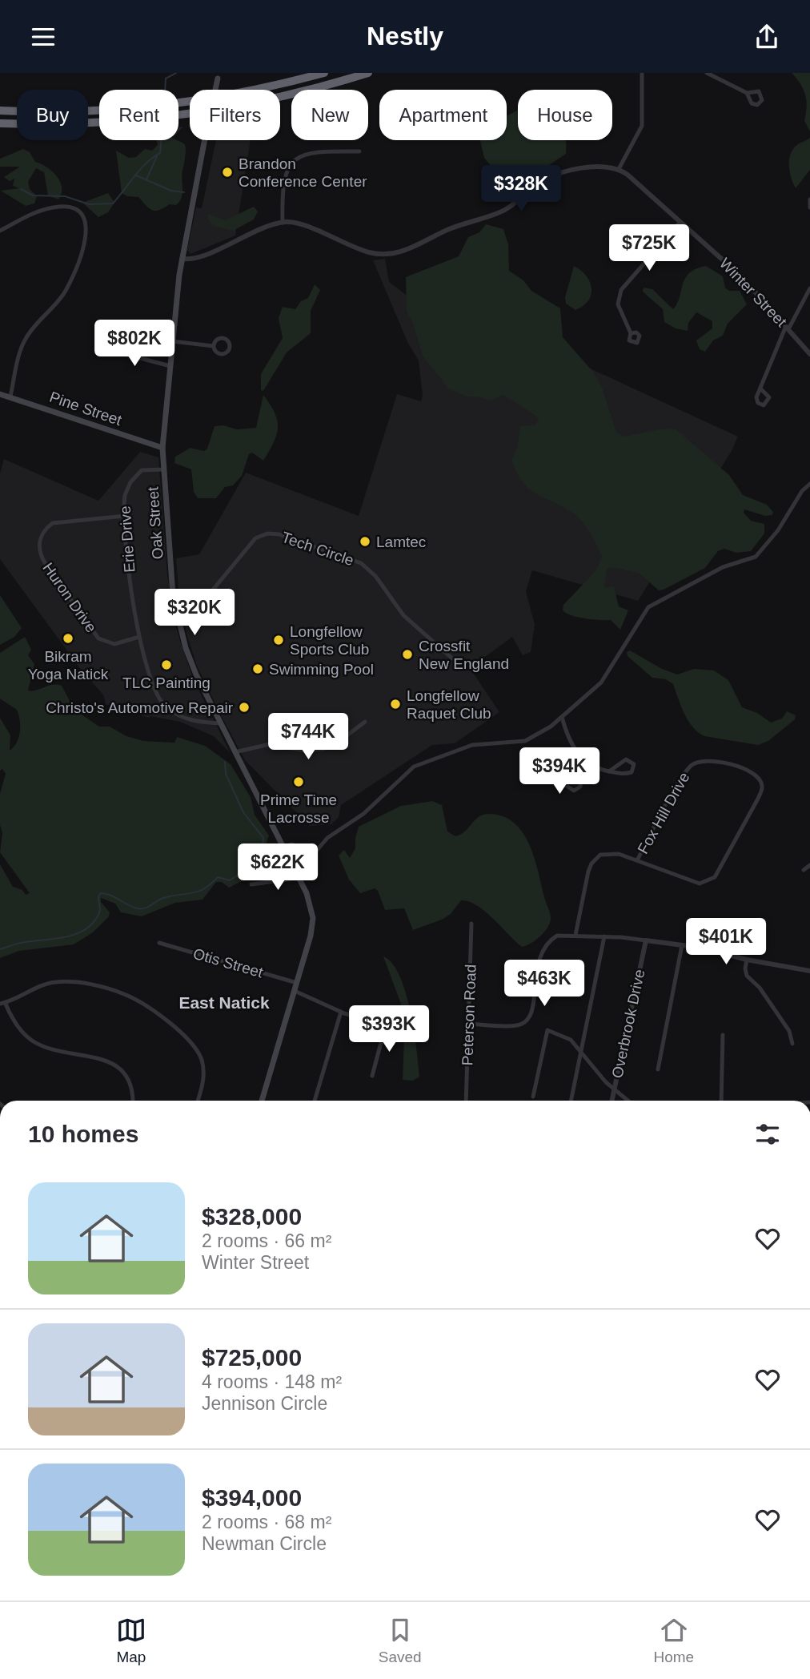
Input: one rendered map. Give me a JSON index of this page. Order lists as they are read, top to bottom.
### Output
{
  "streets": {
    "main road": ["Pine Street", "Oak Street"],
    "street": [
      "Winter Street",
      "Erie Drive",
      "Tech Circle",
      "Huron Drive",
      "Fox Hill Drive",
      "Otis Street",
      "Peterson Road",
      "Overbrook Drive"
    ]
  },
  "crossings": [
    ["Pine Street", "Oak Street"],
    ["Oak Street", "Erie Drive"],
    ["Oak Street", "Tech Circle"],
    ["Oak Street", "Otis Street"],
    ["Erie Drive", "Huron Drive"]
  ],
  "districts": ["East Natick"],
  "places": [
    "Brandon Conference Center",
    "Lamtec",
    "Bikram Yoga Natick",
    "Longfellow Sports Club",
    "Crossfit New England",
    "TLC Painting",
    "Swimming Pool",
    "Longfellow Raquet Club",
    "Christo's Automotive Repair",
    "Prime Time Lacrosse"
  ],
  "page": {
    "header": "Nestly",
    "chip": [
      "Buy",
      "Rent",
      "Filters",
      "New",
      "Apartment",
      "House"
    ],
    "price": [
      "$328K",
      "$725K",
      "$802K",
      "$320K",
      "$744K",
      "$394K",
      "$622K",
      "$401K",
      "$463K",
      "$393K"
    ],
    "heading": "10 homes",
    "list": [
      {
        "name": "$328,000",
        "note": "2 rooms · 66 m² · Winter Street"
      },
      {
        "name": "$725,000",
        "note": "4 rooms · 148 m² · Jennison Circle"
      },
      {
        "name": "$394,000",
        "note": "2 rooms · 68 m² · Newman Circle"
      }
    ],
    "tabs": ["Map", "Saved", "Home"]
  }
}
